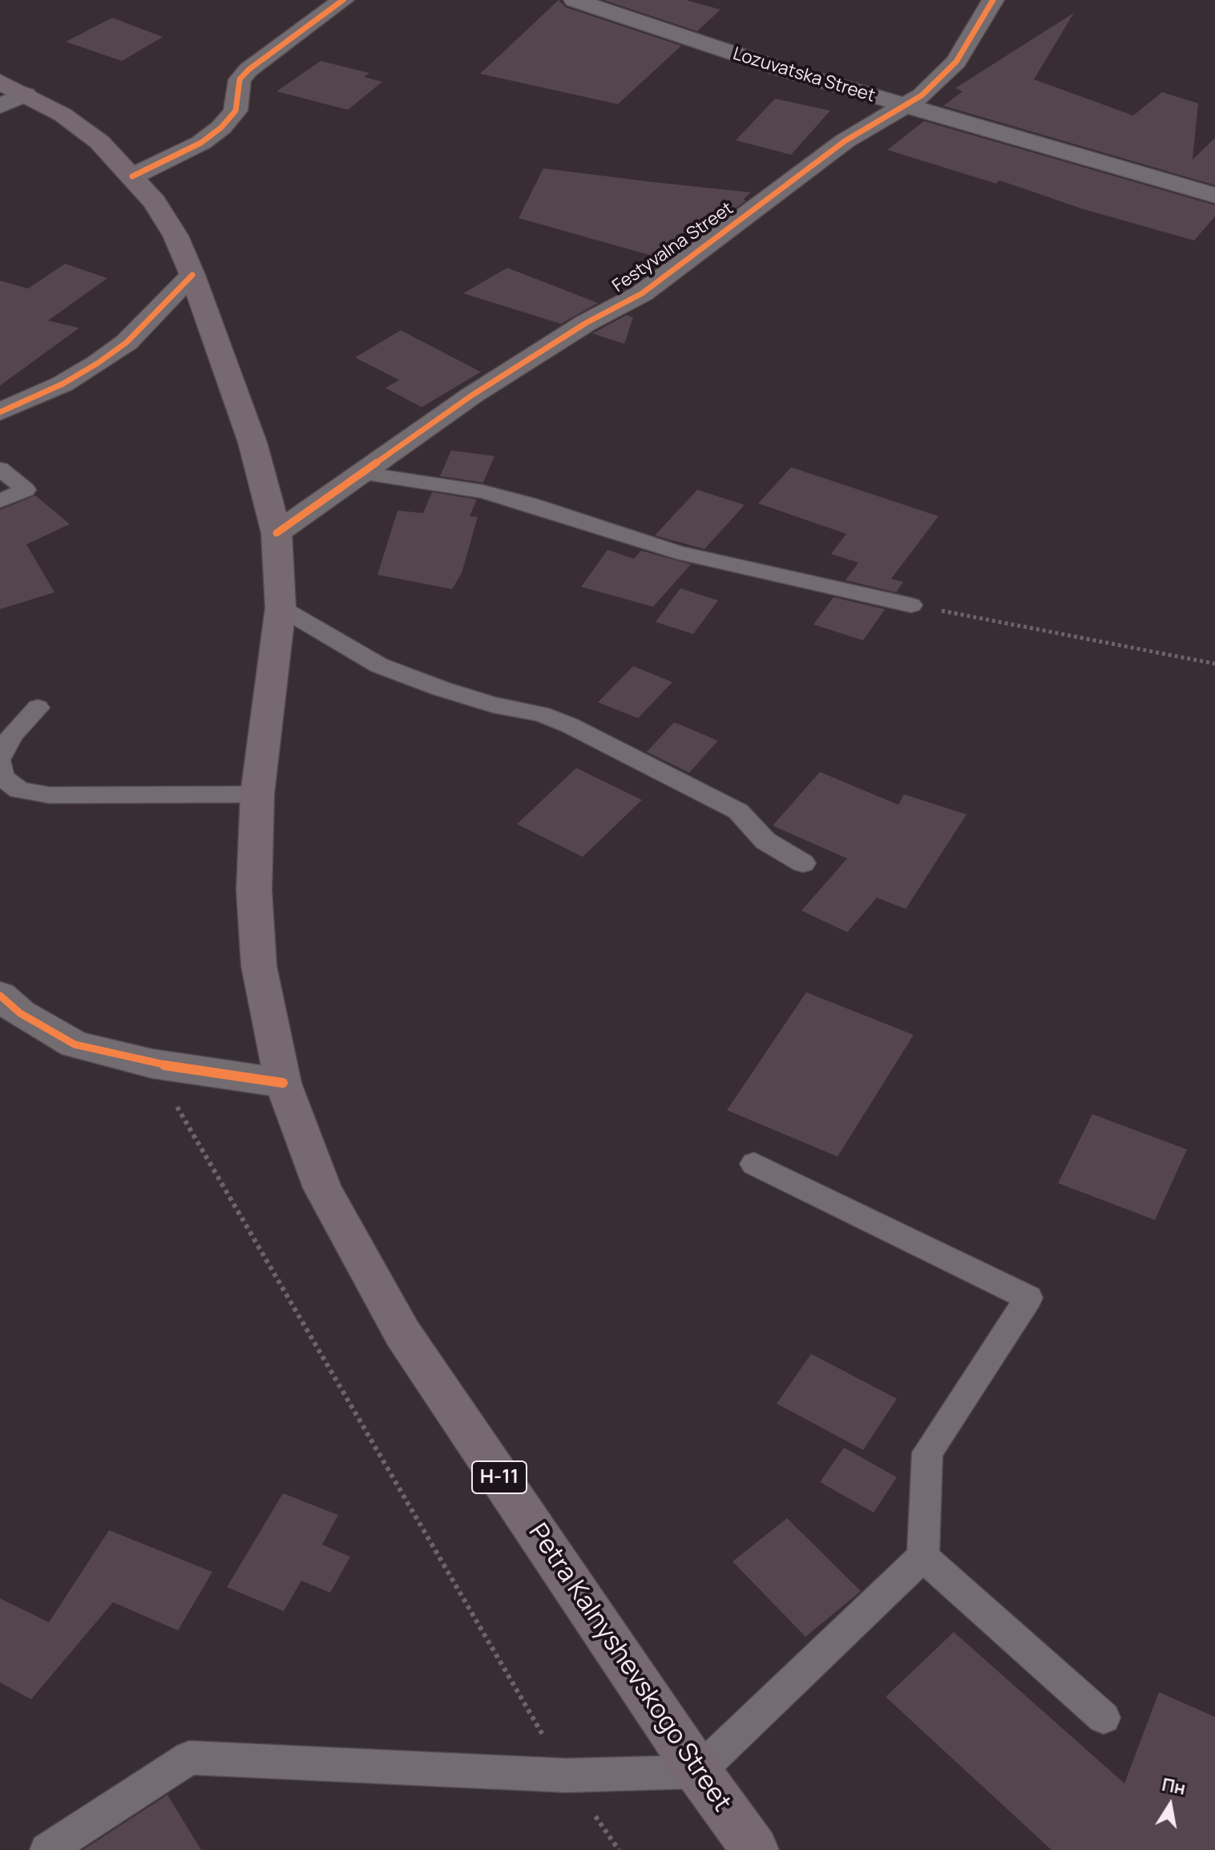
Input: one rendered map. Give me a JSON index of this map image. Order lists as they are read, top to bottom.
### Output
{
  "streets": {
    "main road": ["Н-11", "Petra Kalnyshevskogo Street"],
    "street": ["Lozuvatska Street", "Festyvalna Street"]
  },
  "crossings": [
    ["Lozuvatska Street", "Festyvalna Street"],
    ["Festyvalna Street", "Н-11"],
    ["Н-11", "Petra Kalnyshevskogo Street"]
  ],
  "north": "top"
}
